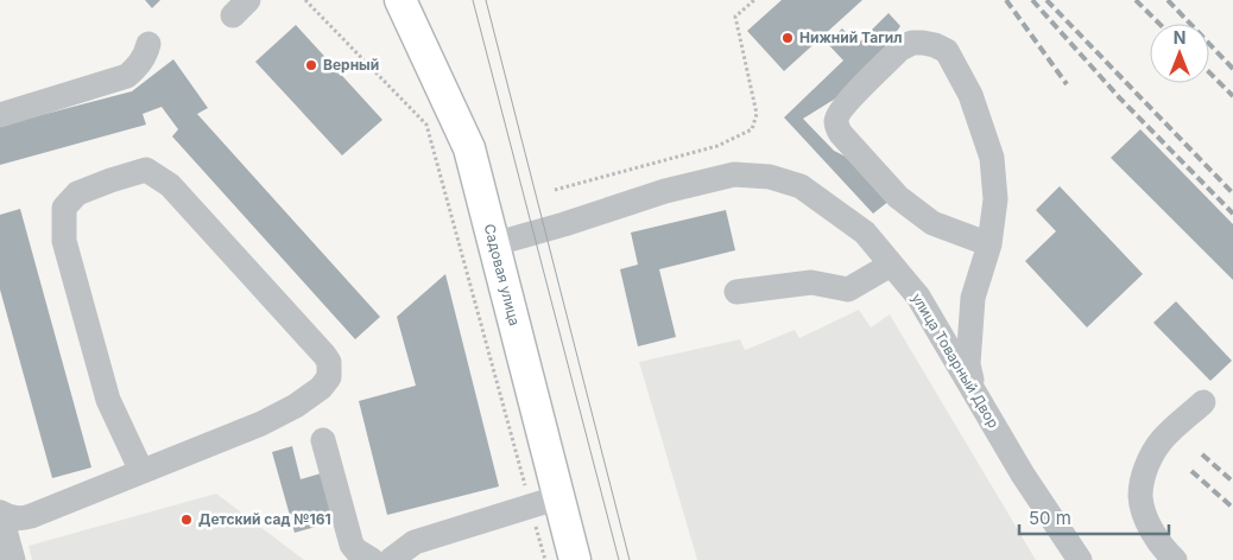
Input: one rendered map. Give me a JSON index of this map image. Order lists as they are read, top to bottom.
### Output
{
  "streets": {
    "main road": ["Садовая улица"],
    "street": ["улица Товарный Двор"]
  },
  "crossings": [
    ["Садовая улица", "улица Товарный Двор"]
  ],
  "places": ["Нижний Тагил", "Верный", "Детский сад №161"],
  "scale_bar": "50 m",
  "north": "top"
}
